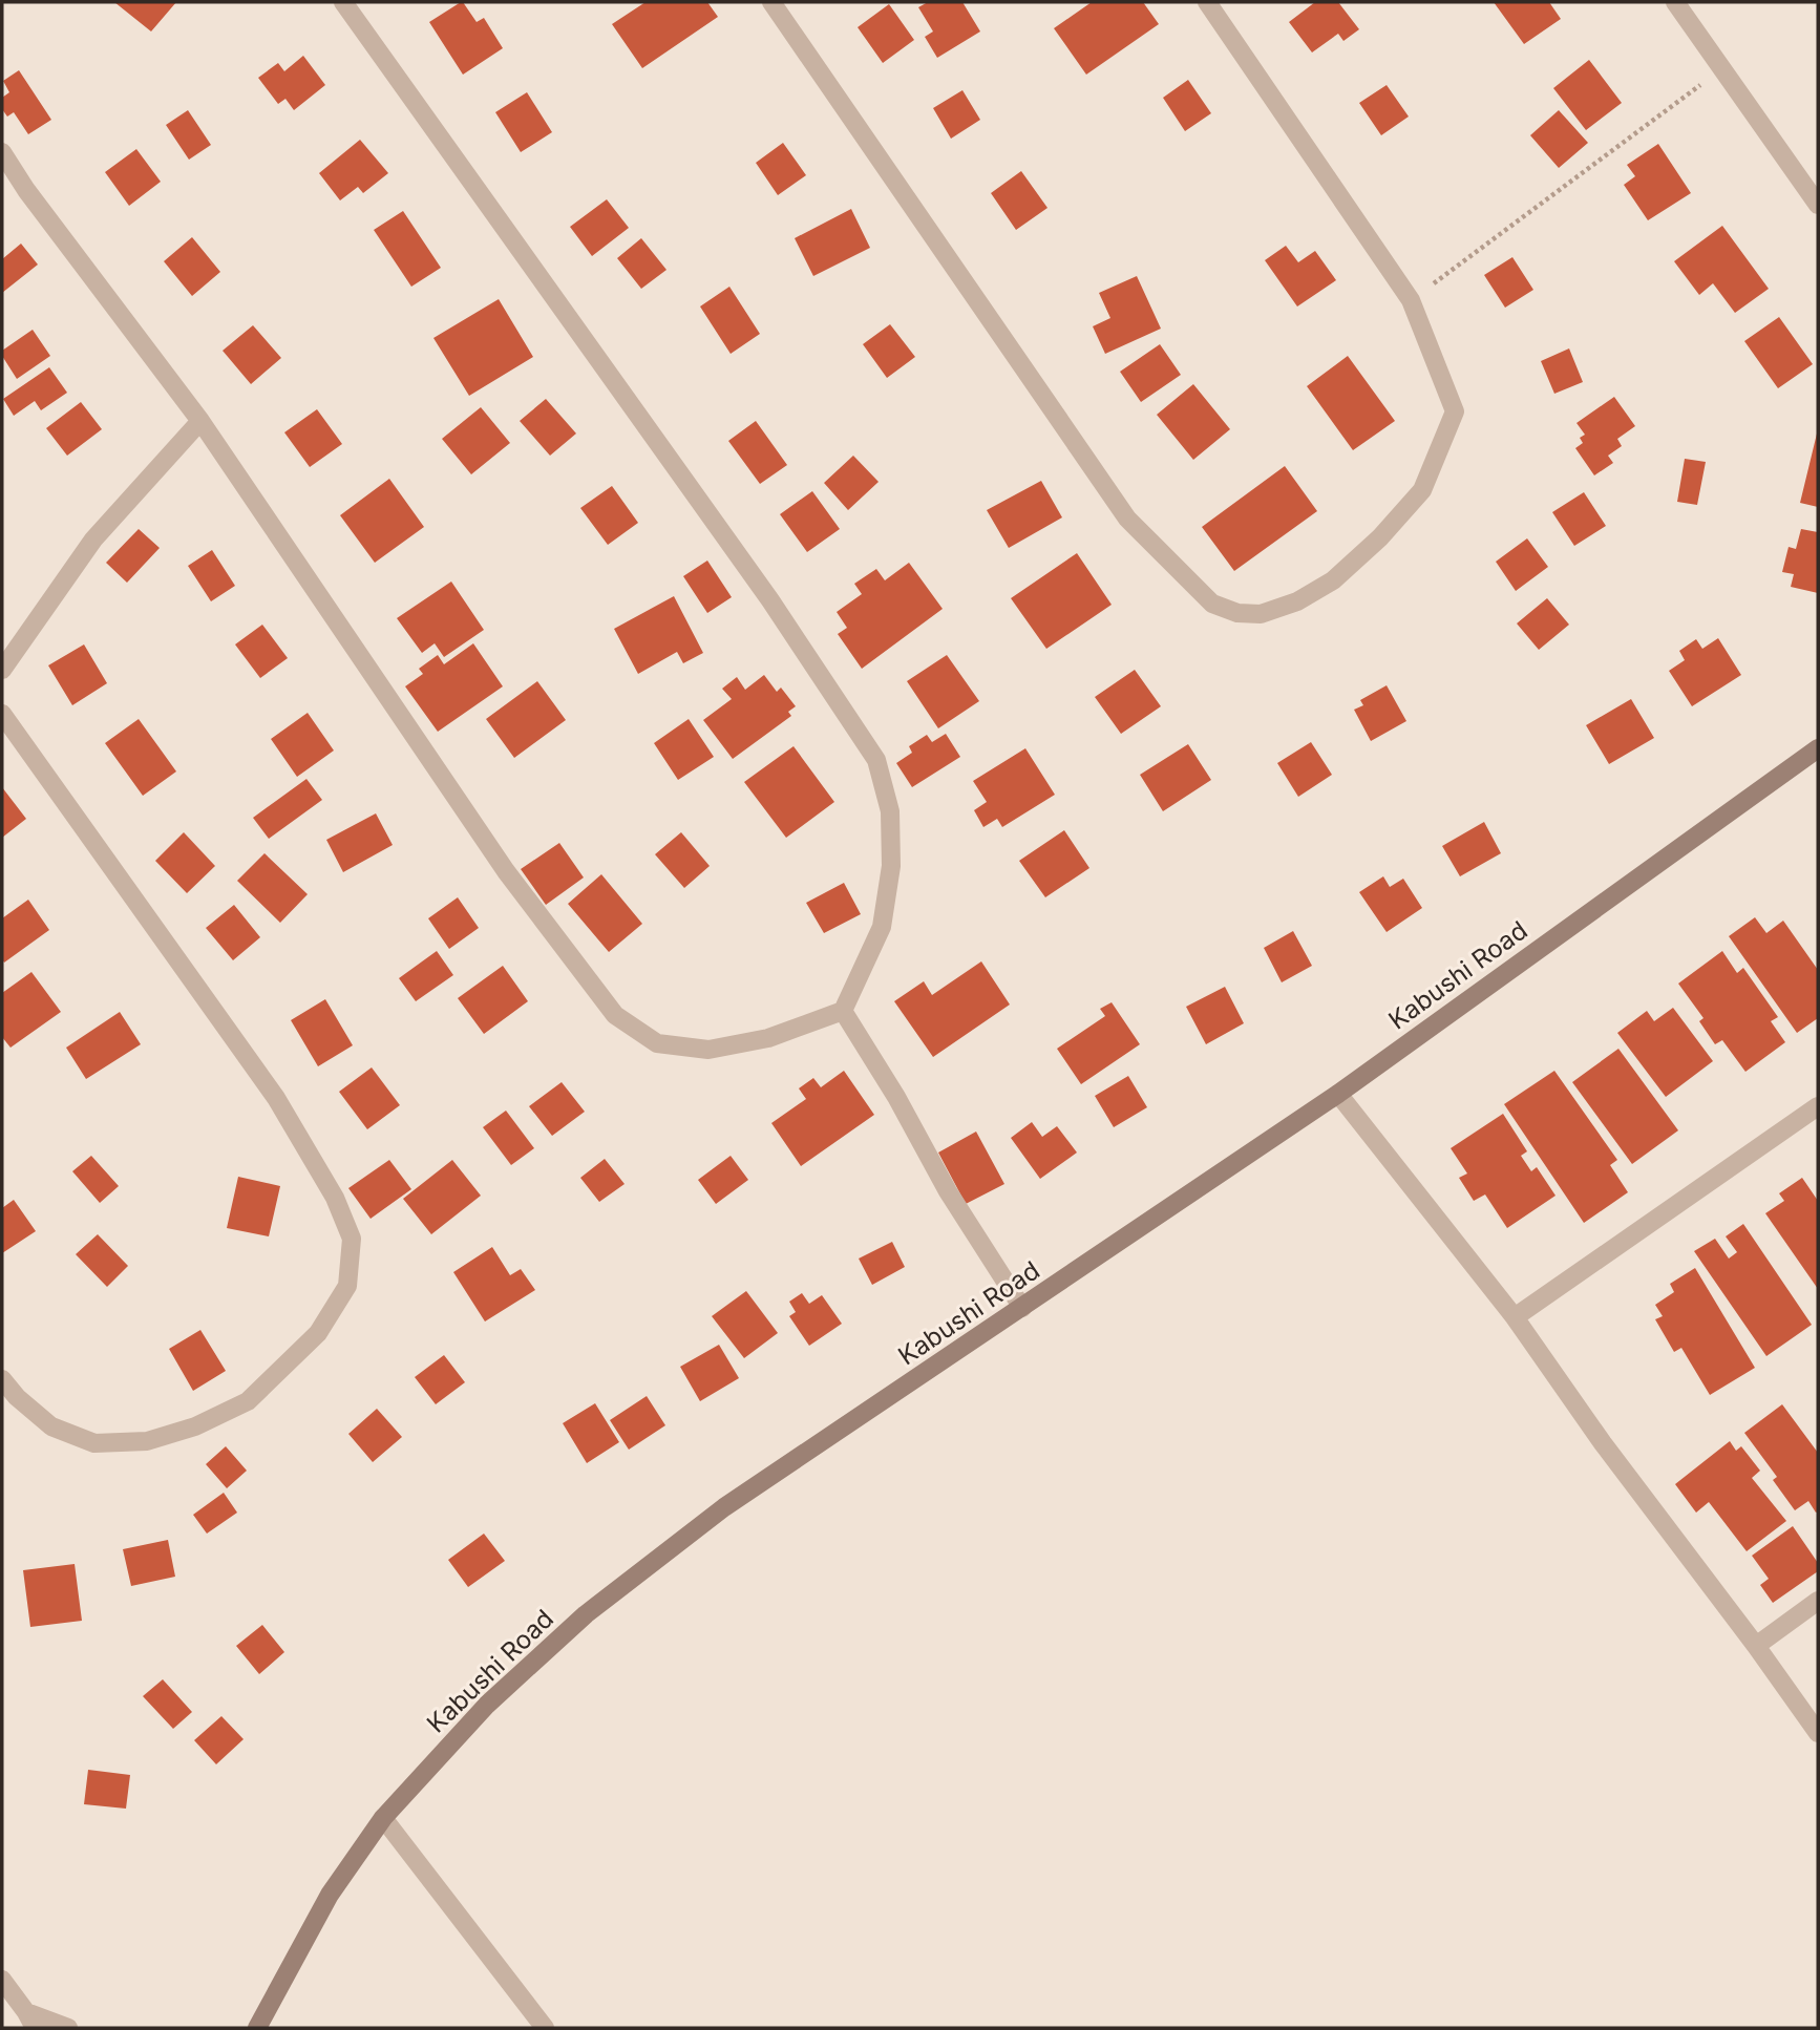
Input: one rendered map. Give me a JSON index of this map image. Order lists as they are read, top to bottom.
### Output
{
  "streets": {
    "main road": ["Kabushi Road"]
  }
}
